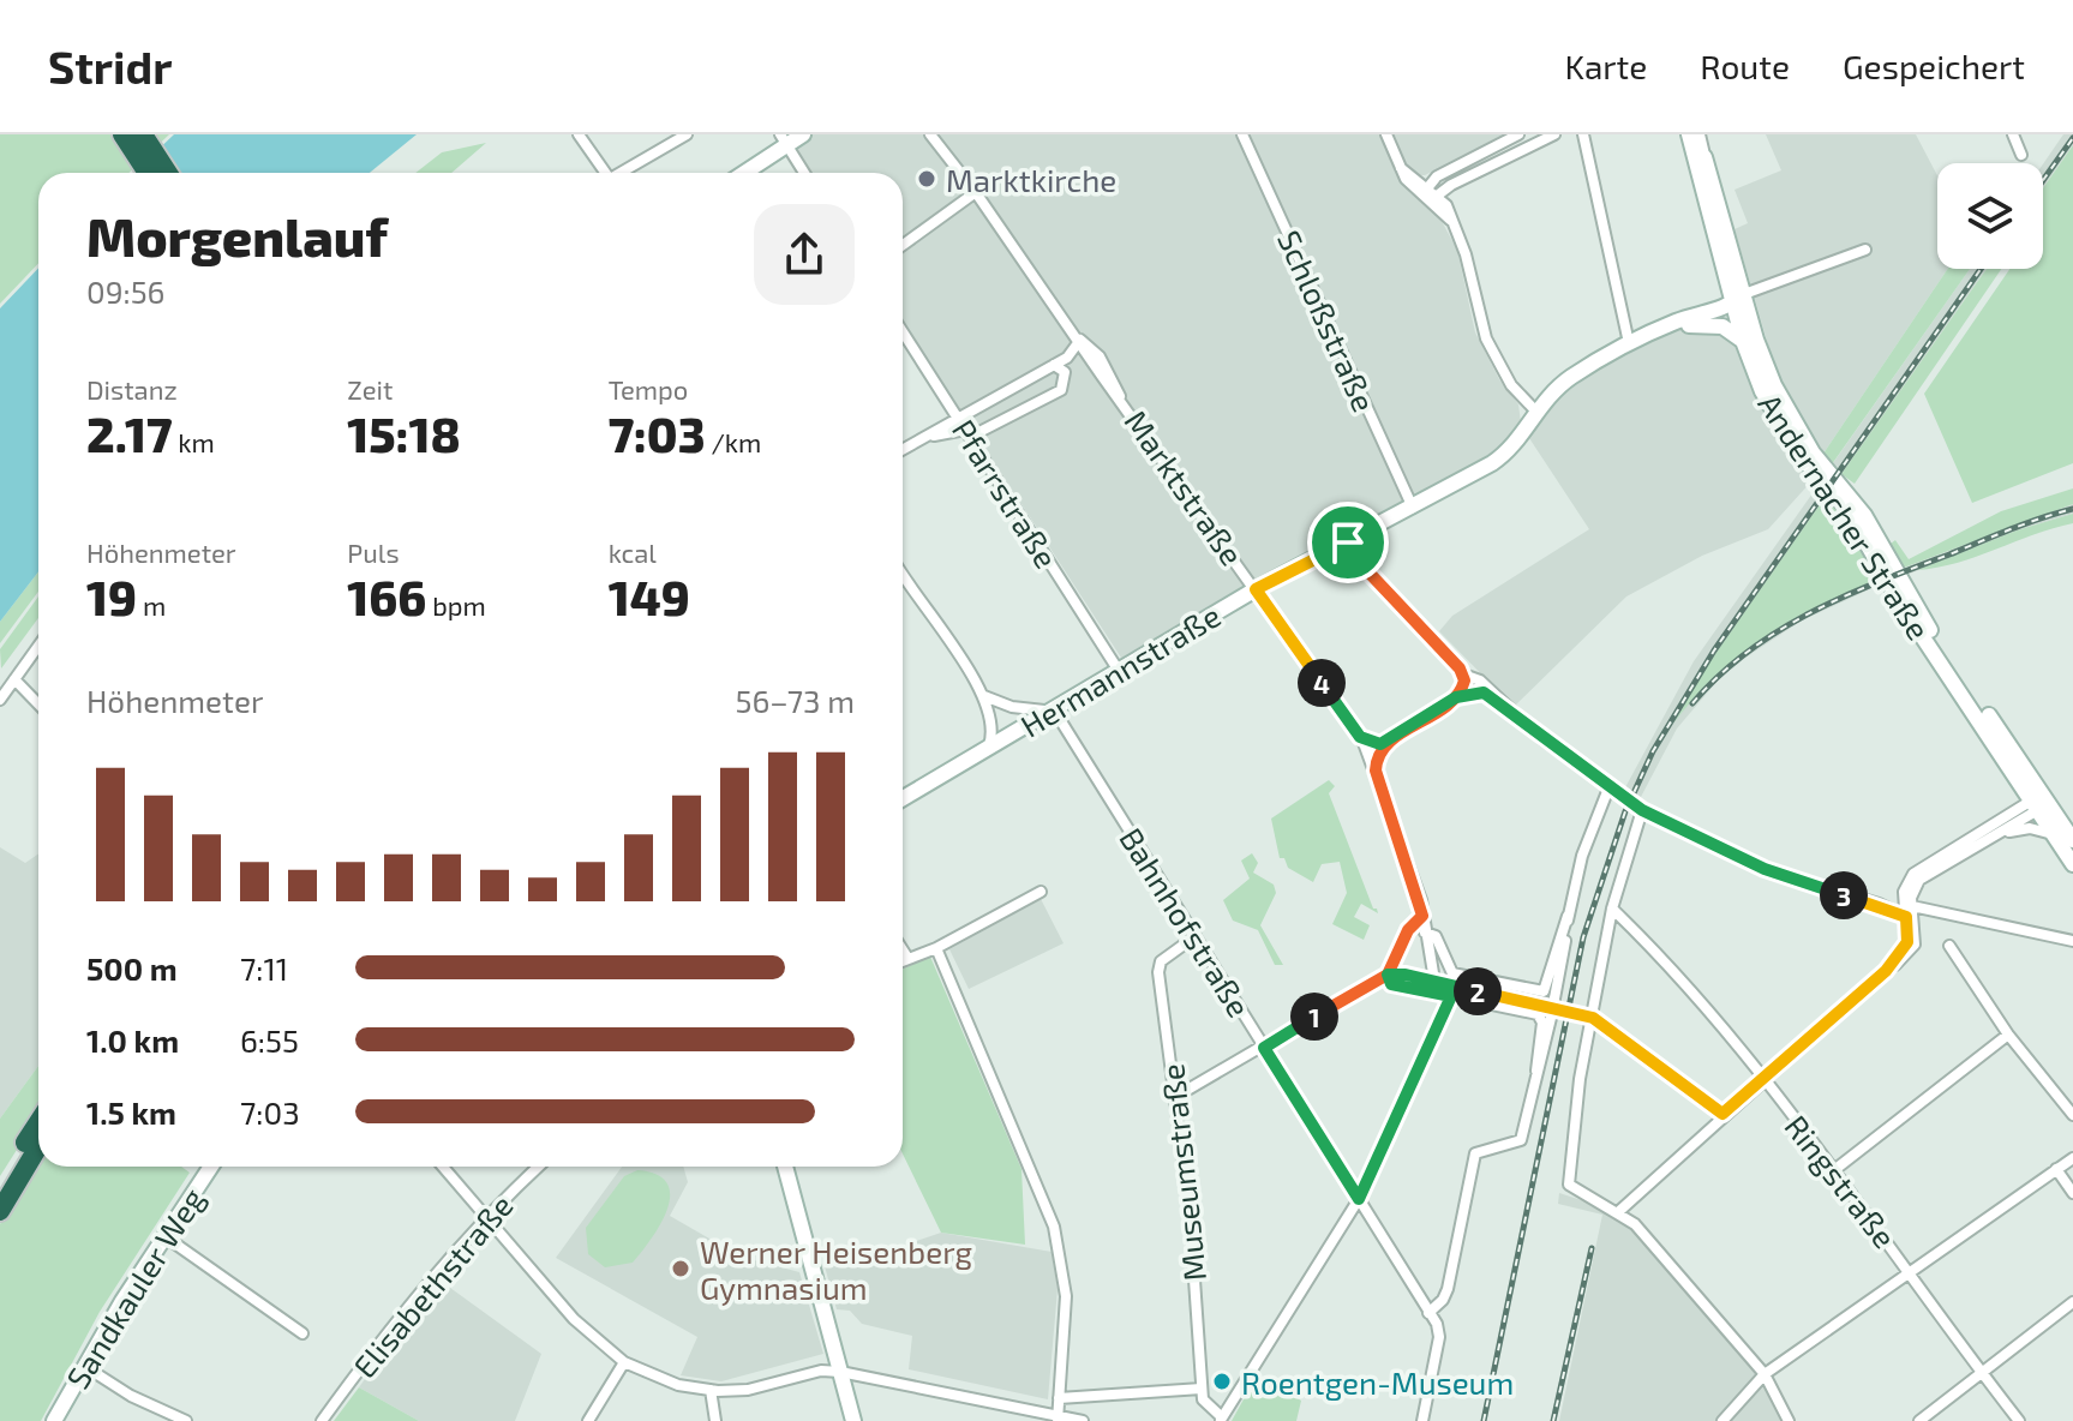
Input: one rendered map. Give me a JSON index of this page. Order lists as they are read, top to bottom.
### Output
{
  "streets": {
    "street": [
      "Schloßstraße",
      "Marktstraße",
      "Pfarrstraße",
      "Andernacher Straße",
      "Hermannstraße",
      "Bahnhofstraße",
      "Museumstraße",
      "Ringstraße",
      "Elisabethstraße",
      "Sandkauler Weg"
    ]
  },
  "crossings": [
    ["Schloßstraße", "Hermannstraße"],
    ["Marktstraße", "Hermannstraße"],
    ["Pfarrstraße", "Hermannstraße"],
    ["Andernacher Straße", "Hermannstraße"],
    ["Hermannstraße", "Bahnhofstraße"],
    ["Bahnhofstraße", "Museumstraße"]
  ],
  "places": ["Marktkirche", "Werner Heisenberg Gymnasium", "Roentgen-Museum"],
  "page": {
    "header": "Stridr",
    "nav": ["Karte", "Route", "Gespeichert"],
    "heading": ["Morgenlauf", "09:56"],
    "stats": [
      ["Distanz", "2.17 km"],
      ["Zeit", "15:18"],
      ["Tempo", "7:03 /km"],
      ["Höhenmeter", "19 m"],
      ["Puls", "166 bpm"],
      ["kcal", "149"]
    ],
    "pins": [
      "4",
      "3",
      "2",
      "1"
    ],
    "chart": ["Höhenmeter", "56–73 m"],
    "list": [
      {
        "name": "500 m",
        "note": "7:11"
      },
      {
        "name": "1.0 km",
        "note": "6:55"
      },
      {
        "name": "1.5 km",
        "note": "7:03"
      }
    ]
  }
}
